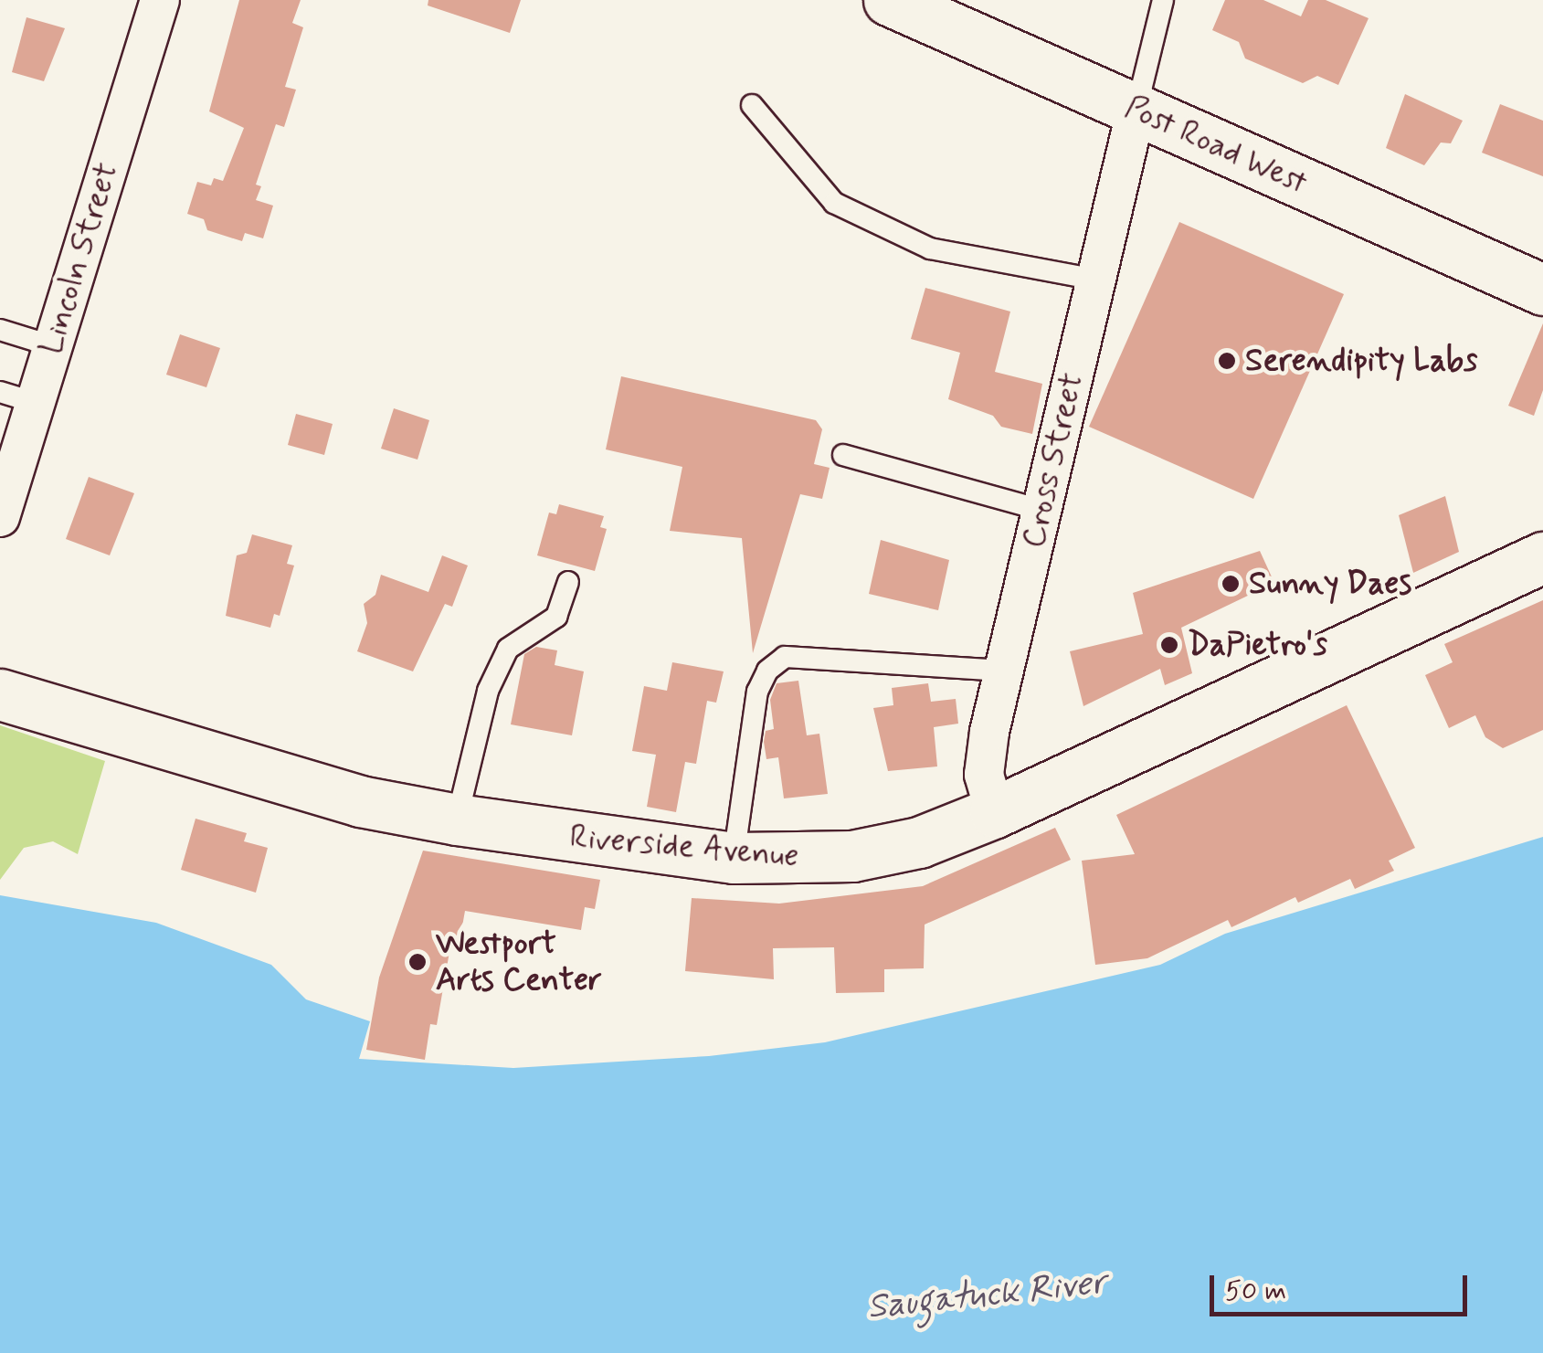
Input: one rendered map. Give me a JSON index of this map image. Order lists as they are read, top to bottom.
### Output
{
  "streets": {
    "main road": ["Post Road West", "Riverside Avenue"],
    "street": ["Lincoln Street", "Cross Street"]
  },
  "crossings": [
    ["Post Road West", "Cross Street"],
    ["Cross Street", "Riverside Avenue"]
  ],
  "water": ["Saugatuck River"],
  "places": [
    "Serendipity Labs",
    "Sunny Daes",
    "DaPietro's",
    "Westport Arts Center"
  ],
  "scale_bar": "50 m"
}
